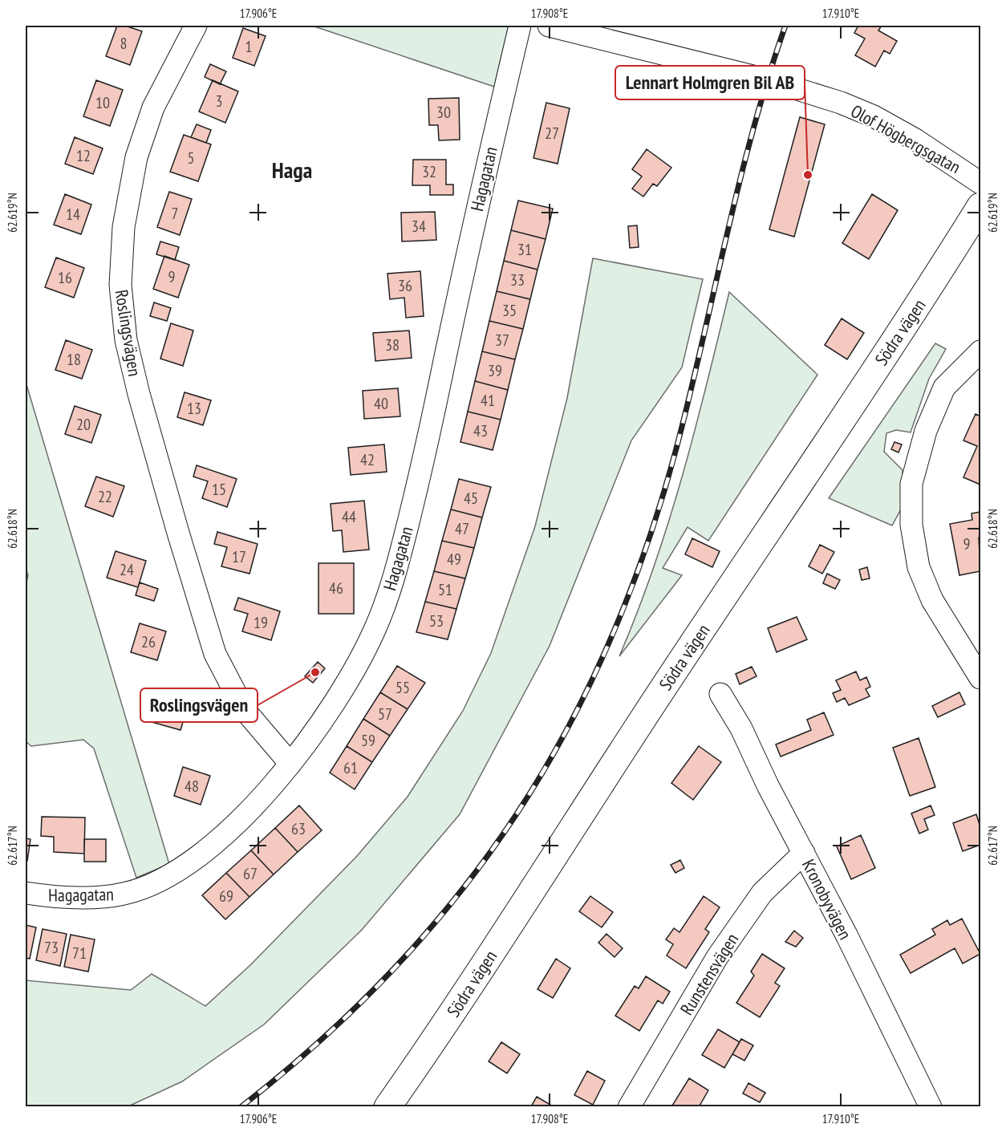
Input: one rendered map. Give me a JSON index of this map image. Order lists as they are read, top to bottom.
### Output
{
  "streets": {
    "highway": ["Södra vägen"],
    "street": [
      "Olof Högbergsgatan",
      "Hagagatan",
      "Roslingsvägen",
      "Kronobyvägen",
      "Runstensvägen"
    ]
  },
  "crossings": [
    ["Hagagatan", "Roslingsvägen"],
    ["Kronobyvägen", "Runstensvägen"]
  ],
  "districts": ["Haga"],
  "places": ["Lennart Holmgren Bil AB", "Roslingsvägen"],
  "house_numbers": [
    "8",
    "1",
    "3",
    "10",
    "30",
    "27",
    "12",
    "5",
    "32",
    "7",
    "14",
    "34",
    "31",
    "9",
    "16",
    "33",
    "36",
    "35",
    "37",
    "38",
    "18",
    "39",
    "41",
    "40",
    "13",
    "20",
    "43",
    "42",
    "15",
    "22",
    "45",
    "44",
    "47",
    "9",
    "17",
    "49",
    "24",
    "46",
    "51",
    "53",
    "19",
    "26",
    "55",
    "57",
    "59",
    "61",
    "48",
    "63",
    "67",
    "69",
    "73",
    "71"
  ],
  "coordinates": [
    "17.906°E",
    "17.908°E",
    "17.910°E",
    "62.619°N",
    "62.618°N",
    "62.617°N"
  ]
}
